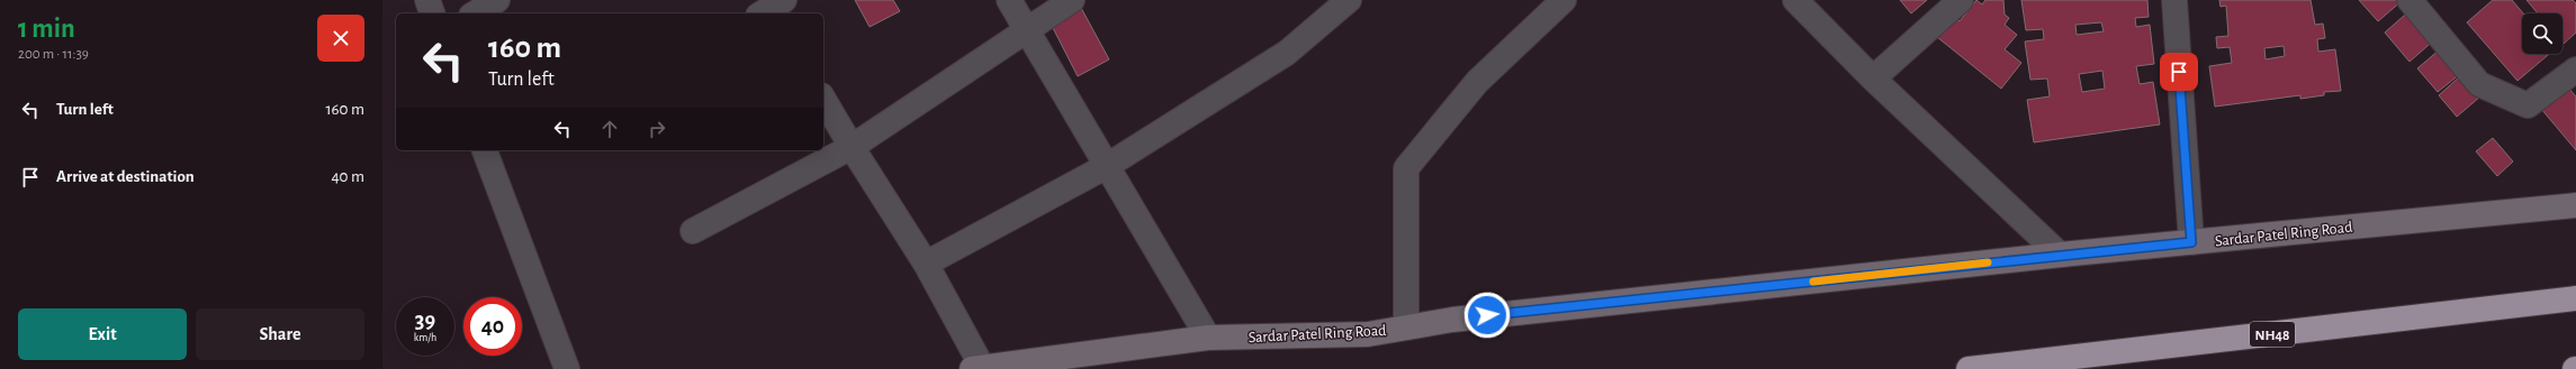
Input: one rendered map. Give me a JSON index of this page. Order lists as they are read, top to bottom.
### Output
{
  "streets": {
    "highway": ["NH48"],
    "street": ["Sardar Patel Ring Road"]
  },
  "page": {
    "heading": ["1 min", "200 m · 11:39"],
    "turn": ["160 m", "Turn left"],
    "list": [
      {
        "name": "Turn left",
        "value": "160 m"
      },
      {
        "name": "Arrive at destination",
        "value": "40 m"
      }
    ],
    "speed": "39 km/h",
    "limit": "40",
    "buttons": ["Exit", "Share"]
  }
}
